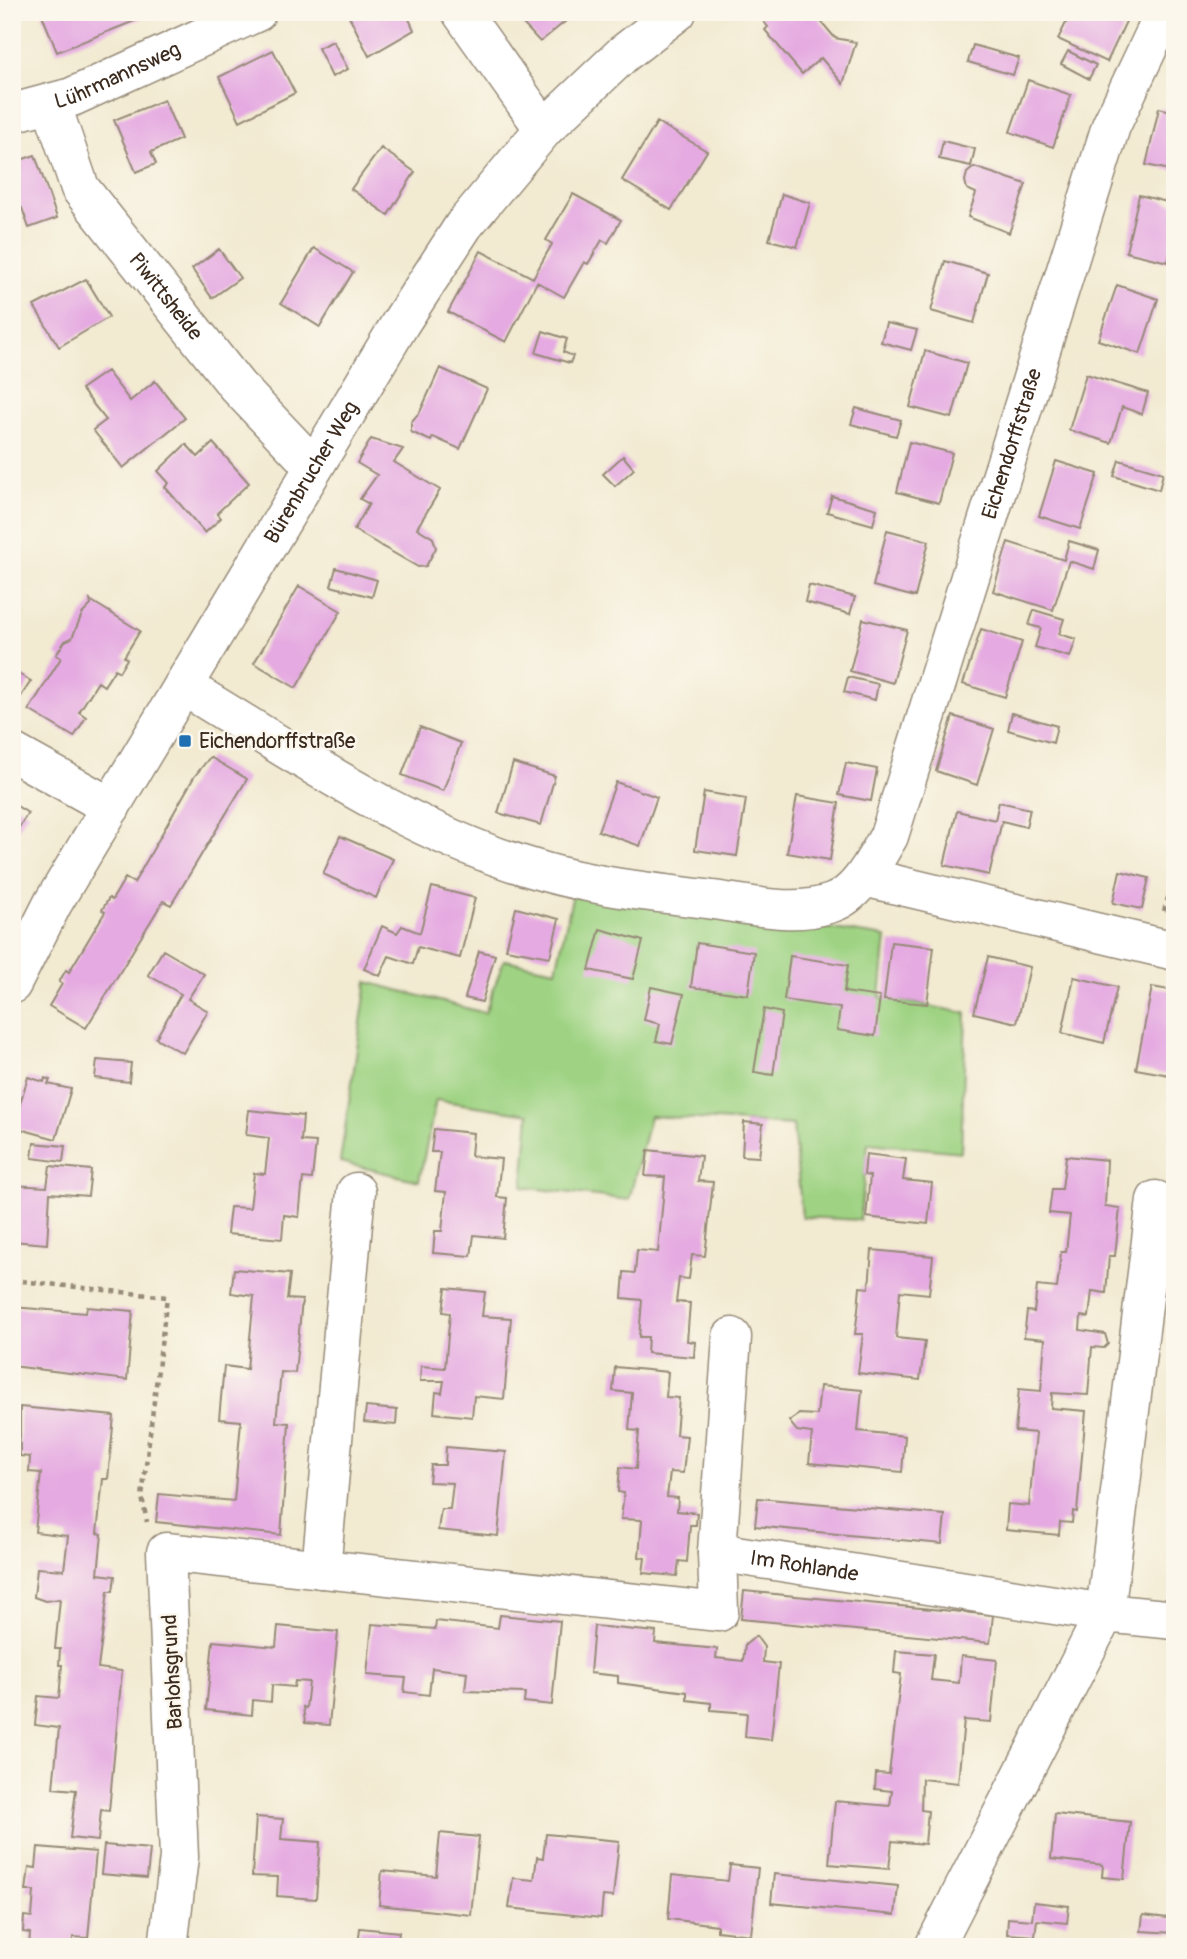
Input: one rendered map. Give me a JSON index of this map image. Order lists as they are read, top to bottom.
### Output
{
  "streets": {
    "street": [
      "Lührmannsweg",
      "Piwittsheide",
      "Eichendorffstraße",
      "Bürenbrucher Weg",
      "Im Rohlande",
      "Barlohsgrund"
    ]
  },
  "crossings": [
    ["Lührmannsweg", "Piwittsheide"],
    ["Piwittsheide", "Bürenbrucher Weg"],
    ["Eichendorffstraße", "Bürenbrucher Weg"]
  ],
  "places": {
    "transit": ["Eichendorffstraße"]
  }
}
